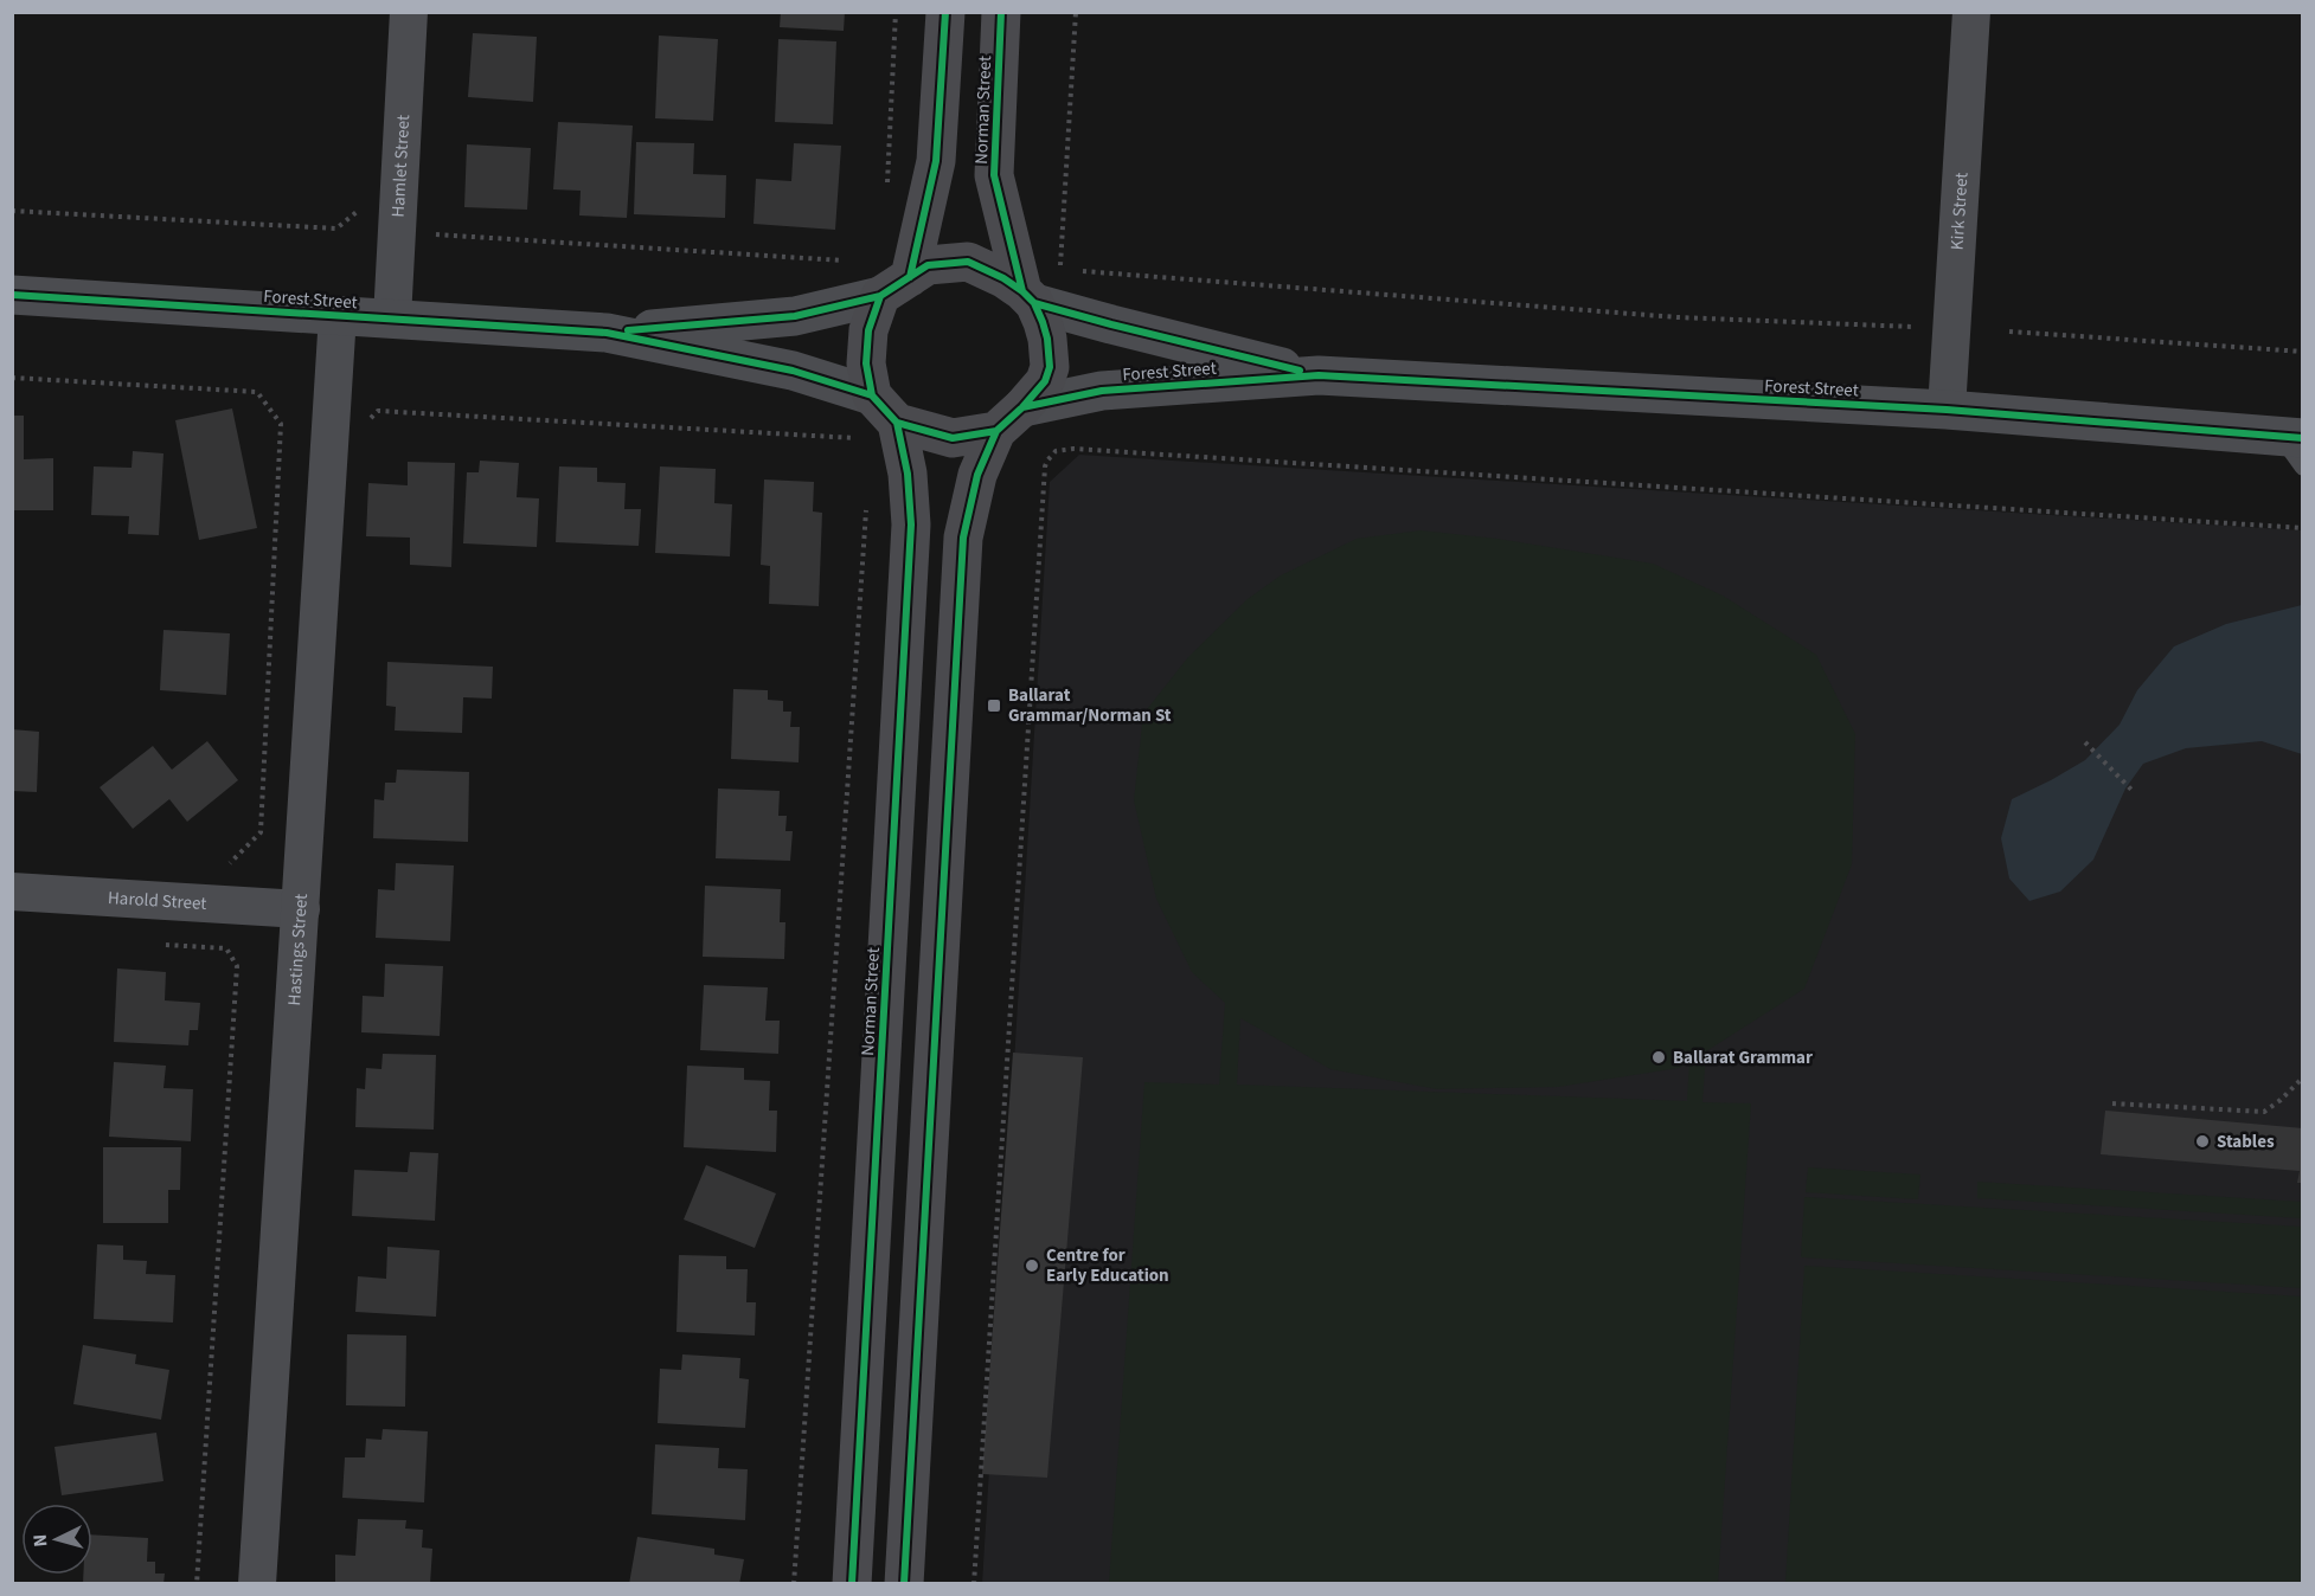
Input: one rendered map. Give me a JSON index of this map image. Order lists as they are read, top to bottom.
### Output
{
  "streets": {
    "main road": ["Norman Street"],
    "street": [
      "Hamlet Street",
      "Kirk Street",
      "Forest Street",
      "Harold Street",
      "Hastings Street"
    ]
  },
  "crossings": [
    ["Norman Street", "Forest Street"],
    ["Hamlet Street", "Forest Street"],
    ["Kirk Street", "Forest Street"],
    ["Forest Street", "Hastings Street"],
    ["Harold Street", "Hastings Street"]
  ],
  "places": {
    "transit": ["Ballarat Grammar/Norman St"],
    "other": ["Ballarat Grammar", "Stables", "Centre for Early Education"]
  },
  "north": "left"
}
